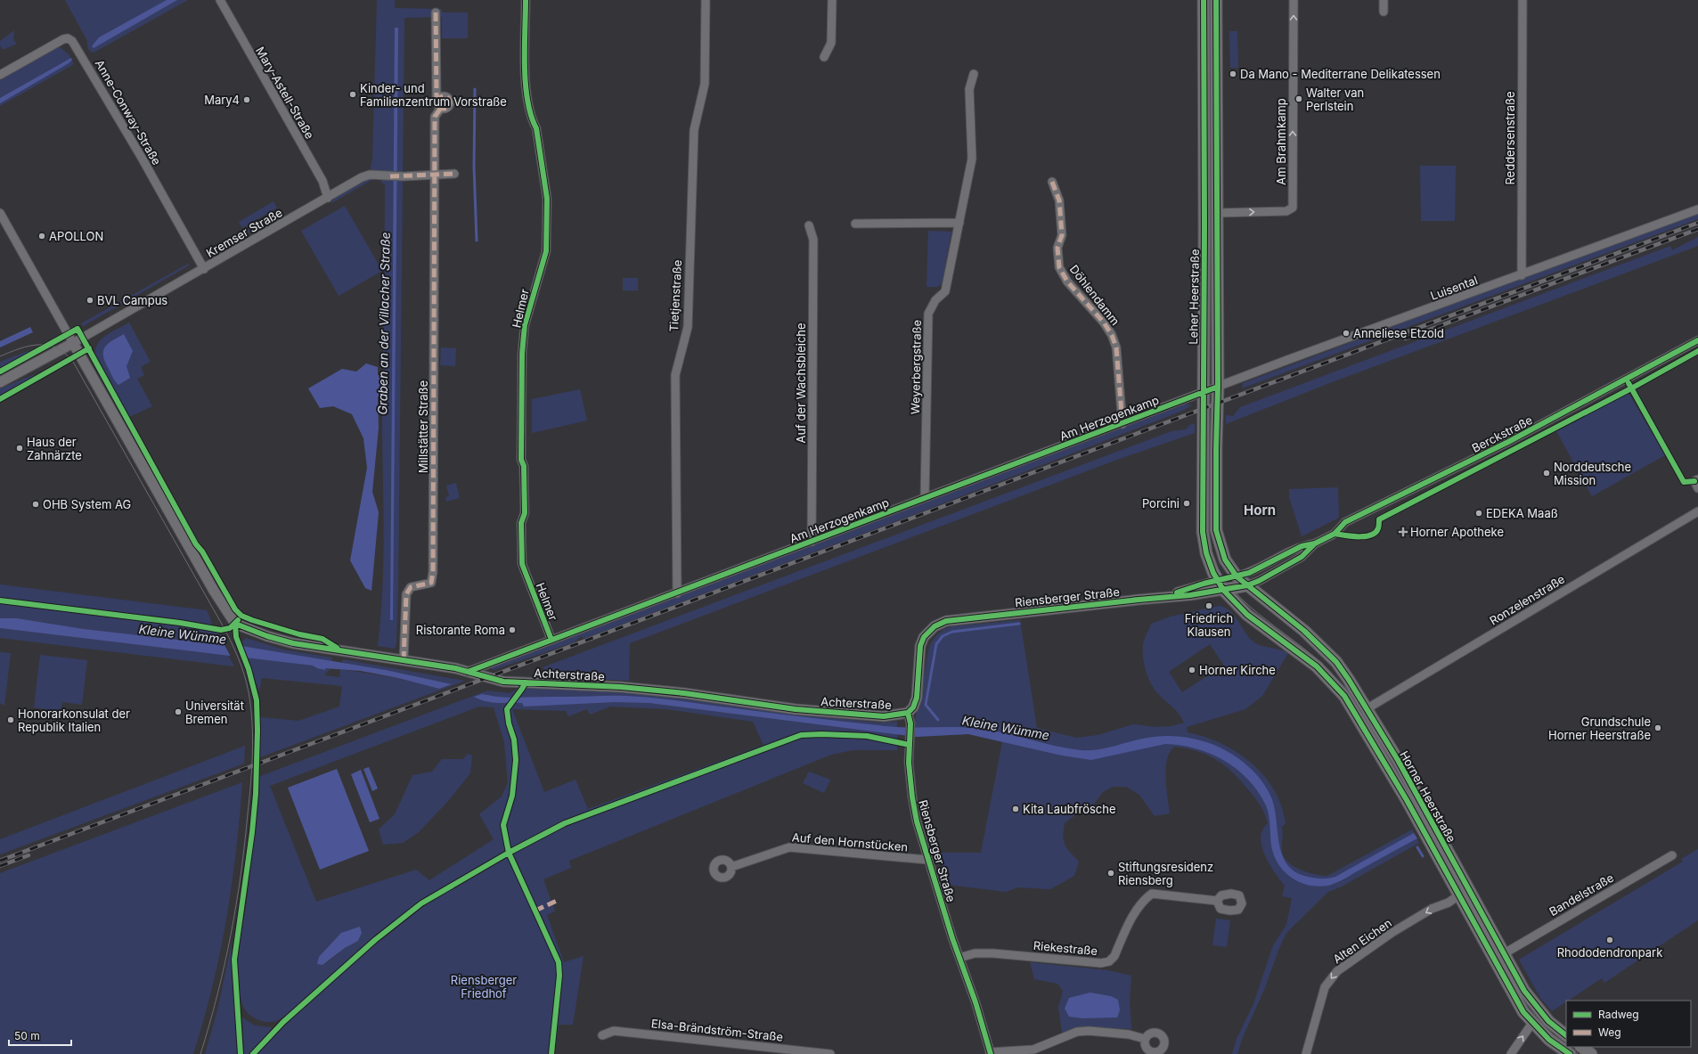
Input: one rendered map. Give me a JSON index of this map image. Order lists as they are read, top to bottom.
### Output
{
  "streets": {
    "main road": ["Leher Heerstraße", "Horner Heerstraße"],
    "street": [
      "Mary-Astell-Straße",
      "Anne-Conway-Straße",
      "Reddersenstraße",
      "Am Brahmkamp",
      "Kremser Straße",
      "Luisental",
      "Döhlendamm",
      "Tietjenstraße",
      "Helmer",
      "Weyerbergstraße",
      "Auf der Wachsbleiche",
      "Am Herzogenkamp",
      "Millstätter Straße",
      "Berckstraße",
      "Riensberger Straße",
      "Ronzelenstraße",
      "Achterstraße",
      "Auf den Hornstücken",
      "Bandelstraße",
      "Alten Eichen",
      "Riekestraße",
      "Elsa-Brändström-Straße"
    ]
  },
  "crossings": [
    ["Mary-Astell-Straße", "Kremser Straße"],
    ["Anne-Conway-Straße", "Kremser Straße"],
    ["Reddersenstraße", "Luisental"],
    ["Am Brahmkamp", "Leher Heerstraße"],
    ["Kremser Straße", "Millstätter Straße"],
    ["Kremser Straße", "Achterstraße"],
    ["Luisental", "Leher Heerstraße"],
    ["Luisental", "Am Herzogenkamp"],
    ["Döhlendamm", "Am Herzogenkamp"],
    ["Tietjenstraße", "Am Herzogenkamp"],
    ["Leher Heerstraße", "Am Herzogenkamp"],
    ["Leher Heerstraße", "Berckstraße"],
    ["Leher Heerstraße", "Riensberger Straße"],
    ["Leher Heerstraße", "Horner Heerstraße"],
    ["Helmer", "Am Herzogenkamp"],
    ["Weyerbergstraße", "Am Herzogenkamp"],
    ["Auf der Wachsbleiche", "Am Herzogenkamp"],
    ["Am Herzogenkamp", "Achterstraße"],
    ["Millstätter Straße", "Achterstraße"],
    ["Berckstraße", "Horner Heerstraße"],
    ["Riensberger Straße", "Achterstraße"],
    ["Riensberger Straße", "Horner Heerstraße"],
    ["Riensberger Straße", "Auf den Hornstücken"],
    ["Riensberger Straße", "Riekestraße"],
    ["Ronzelenstraße", "Horner Heerstraße"],
    ["Horner Heerstraße", "Bandelstraße"],
    ["Horner Heerstraße", "Alten Eichen"]
  ],
  "one_way": ["Alten Eichen"],
  "districts": ["Horn"],
  "water": ["Graben an der Villacher Straße", "Kleine Wümme"],
  "parks": ["Riensberger Friedhof"],
  "places": {
    "other": [
      "Da Mano - Mediterrane Delikatessen",
      "Kinder- und Familienzentrum Vorstraße",
      "Walter van Perlstein",
      "Mary4",
      "APOLLON",
      "BVL Campus",
      "Anneliese Etzold",
      "Haus der Zahnärzte",
      "Norddeutsche Mission",
      "Porcini",
      "OHB System AG",
      "EDEKA Maaß",
      "Friedrich Klausen",
      "Ristorante Roma",
      "Horner Kirche",
      "Universität Bremen",
      "Honorarkonsulat der Republik Italien",
      "Grundschule Horner Heerstraße",
      "Kita Laubfrösche",
      "Stiftungsresidenz Riensberg",
      "Rhododendronpark"
    ],
    "health": ["Horner Apotheke"]
  },
  "legend": ["Radweg", "Weg"],
  "scale_bar": "50 m"
}
